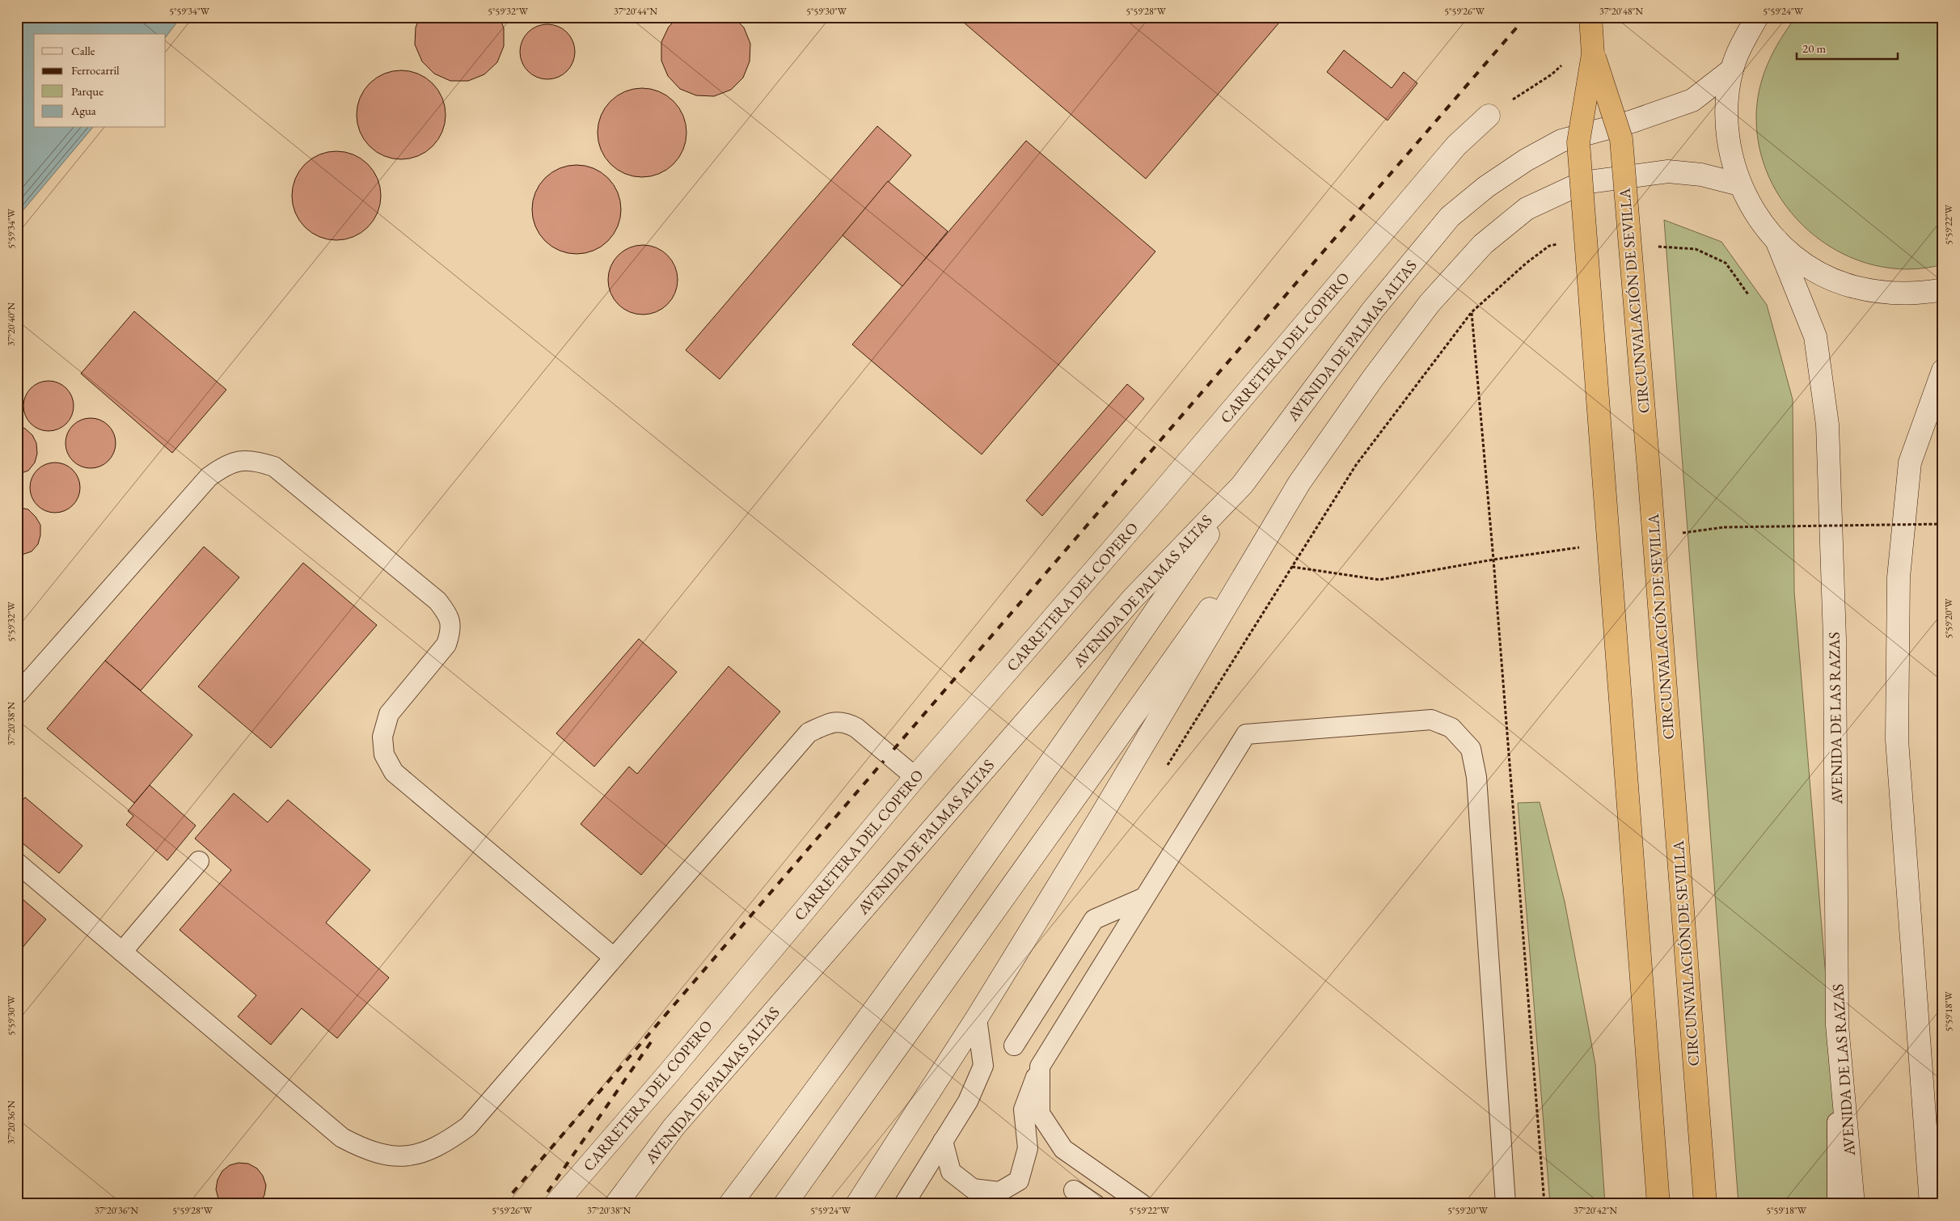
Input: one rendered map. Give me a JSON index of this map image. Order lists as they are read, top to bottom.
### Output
{
  "streets": {
    "highway": ["CIRCUNVALACIÓN DE SEVILLA"],
    "main road": ["AVENIDA DE PALMAS ALTAS", "CARRETERA DEL COPERO", "AVENIDA DE LAS RAZAS"]
  },
  "legend": [
    "Calle",
    "Ferrocarril",
    "Parque",
    "Agua"
  ],
  "scale_bar": "20 m",
  "coordinates": [
    "5°59'34\"W",
    "5°59'32\"W",
    "37°20'44\"N",
    "5°59'30\"W",
    "5°59'28\"W",
    "5°59'26\"W",
    "37°20'48\"N",
    "5°59'24\"W",
    "5°59'22\"W",
    "37°20'40\"N",
    "5°59'20\"W",
    "37°20'38\"N",
    "5°59'18\"W",
    "37°20'36\"N",
    "37°20'42\"N"
  ]
}
